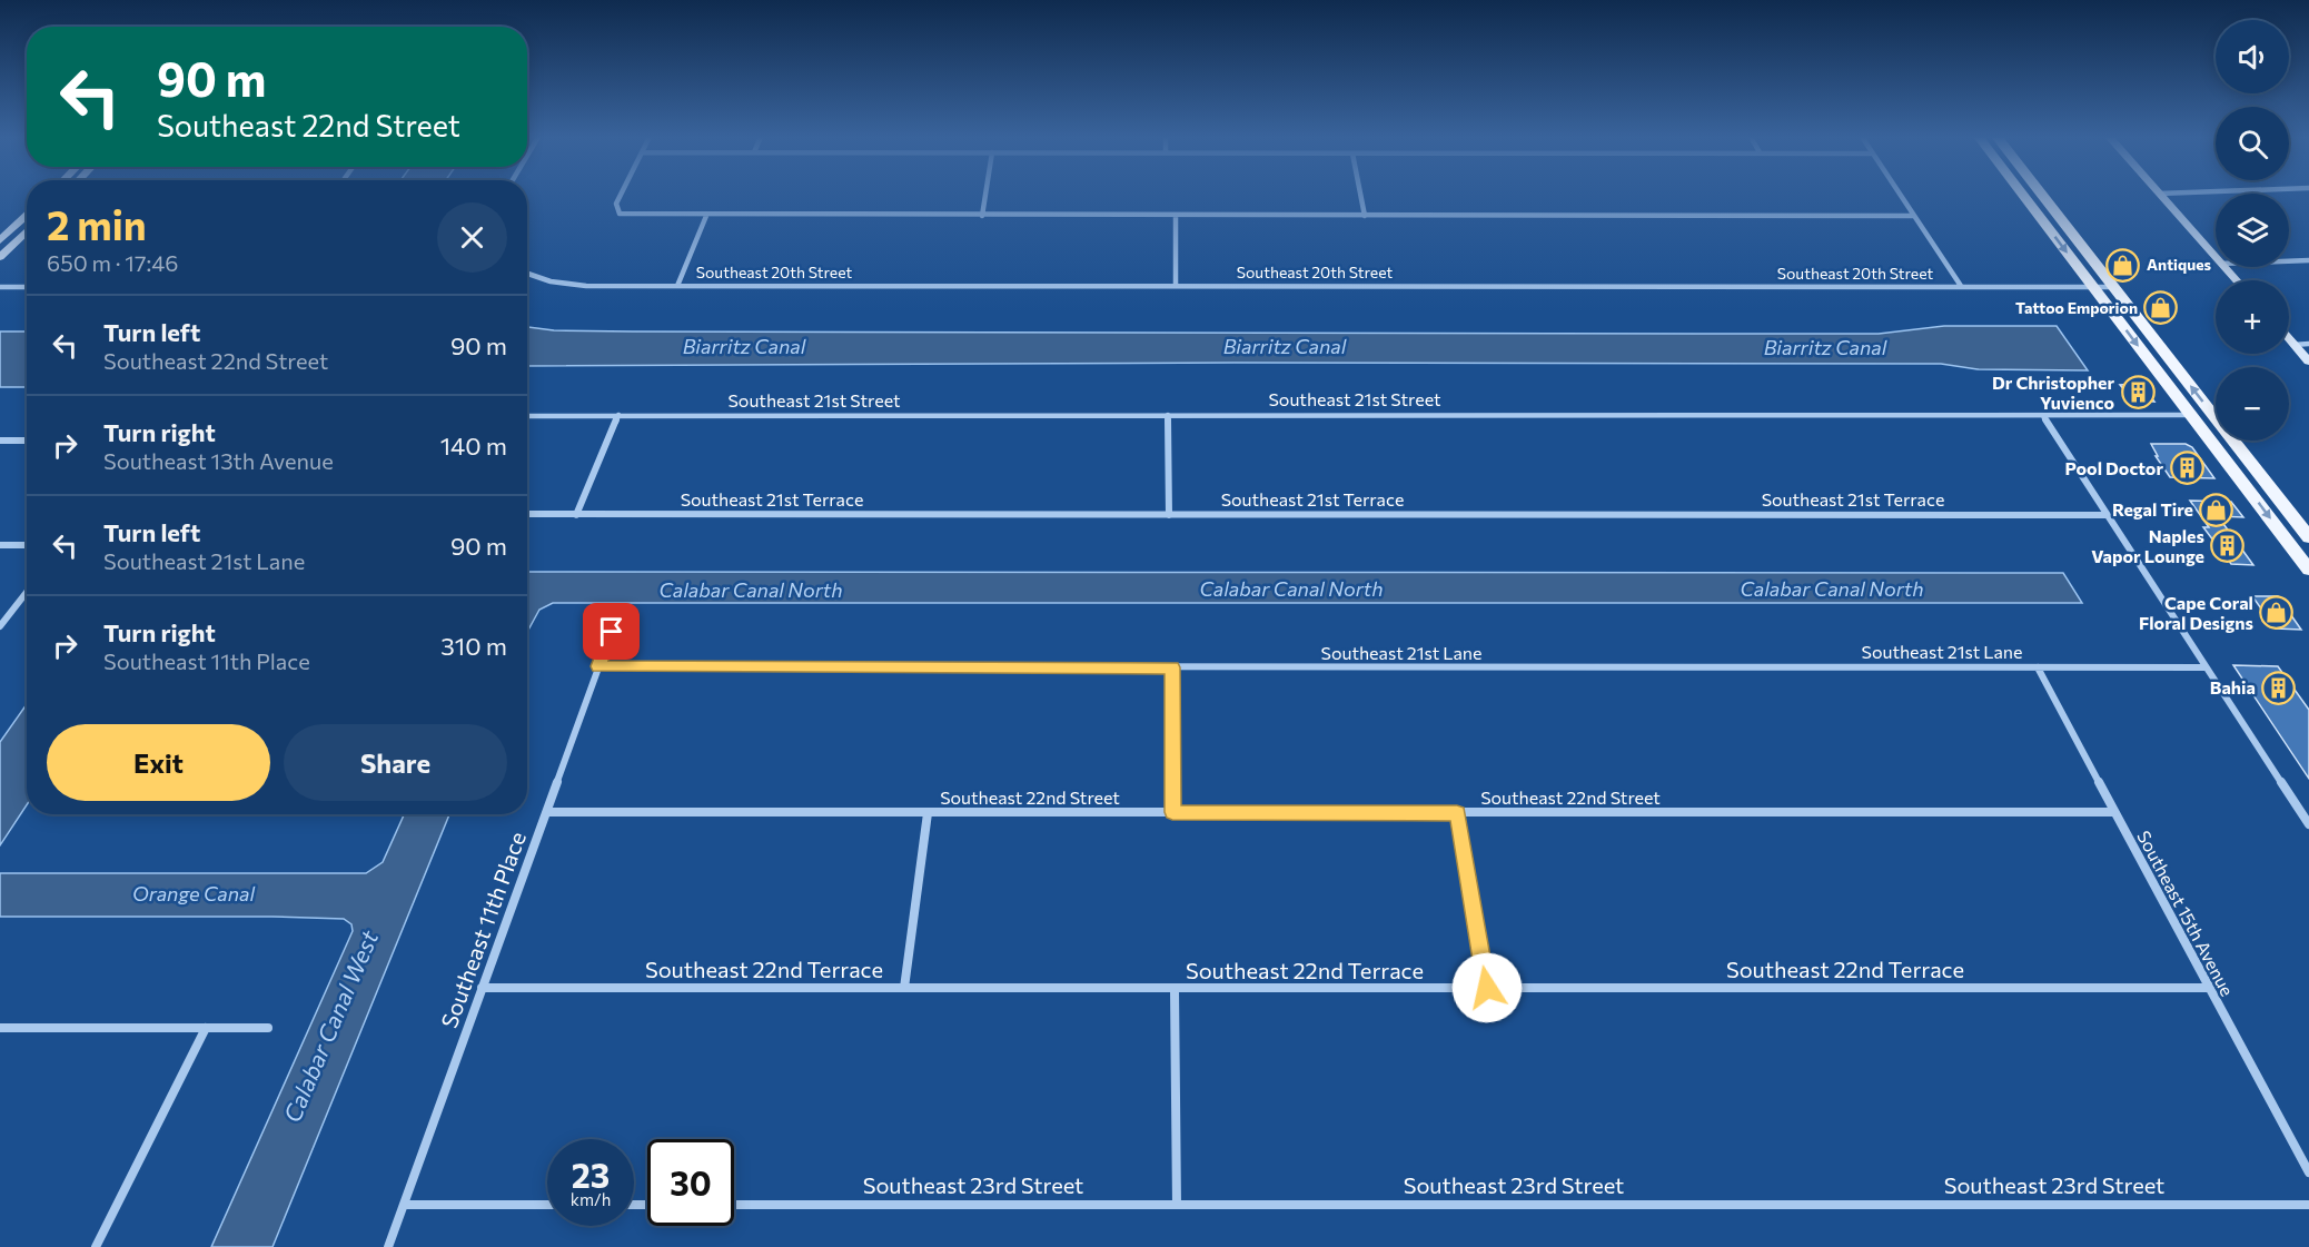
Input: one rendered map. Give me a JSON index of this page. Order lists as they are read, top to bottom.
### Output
{
  "streets": {
    "street": [
      "Southeast 20th Street",
      "Southeast 21st Street",
      "Southeast 21st Terrace",
      "Southeast 21st Lane",
      "Southeast 22nd Street",
      "Southeast 15th Avenue",
      "Southeast 11th Place",
      "Southeast 22nd Terrace",
      "Southeast 23rd Street"
    ]
  },
  "crossings": [
    ["Southeast 21st Lane", "Southeast 15th Avenue"],
    ["Southeast 21st Lane", "Southeast 11th Place"],
    ["Southeast 22nd Street", "Southeast 15th Avenue"],
    ["Southeast 22nd Street", "Southeast 11th Place"],
    ["Southeast 15th Avenue", "Southeast 22nd Terrace"],
    ["Southeast 11th Place", "Southeast 22nd Terrace"]
  ],
  "water": [
    "Biarritz Canal",
    "Calabar Canal North",
    "Orange Canal",
    "Calabar Canal West"
  ],
  "places": {
    "shop": [
      "Antiques",
      "Tattoo Emporion",
      "Regal Tire",
      "Cape Coral Floral Designs"
    ],
    "building": [
      "Dr Christopher Yuvienco",
      "Pool Doctor",
      "Naples Vapor Lounge",
      "Bahia"
    ]
  },
  "page": {
    "map_buttons": ["+", "−"],
    "turn": ["90 m", "Southeast 22nd Street"],
    "heading": ["2 min", "650 m · 17:46"],
    "list": [
      {
        "name": "Turn left",
        "note": "Southeast 22nd Street",
        "value": "90 m"
      },
      {
        "name": "Turn right",
        "note": "Southeast 13th Avenue",
        "value": "140 m"
      },
      {
        "name": "Turn left",
        "note": "Southeast 21st Lane",
        "value": "90 m"
      },
      {
        "name": "Turn right",
        "note": "Southeast 11th Place",
        "value": "310 m"
      }
    ],
    "buttons": ["Exit", "Share"],
    "speed": "23 km/h",
    "limit": "30"
  }
}
